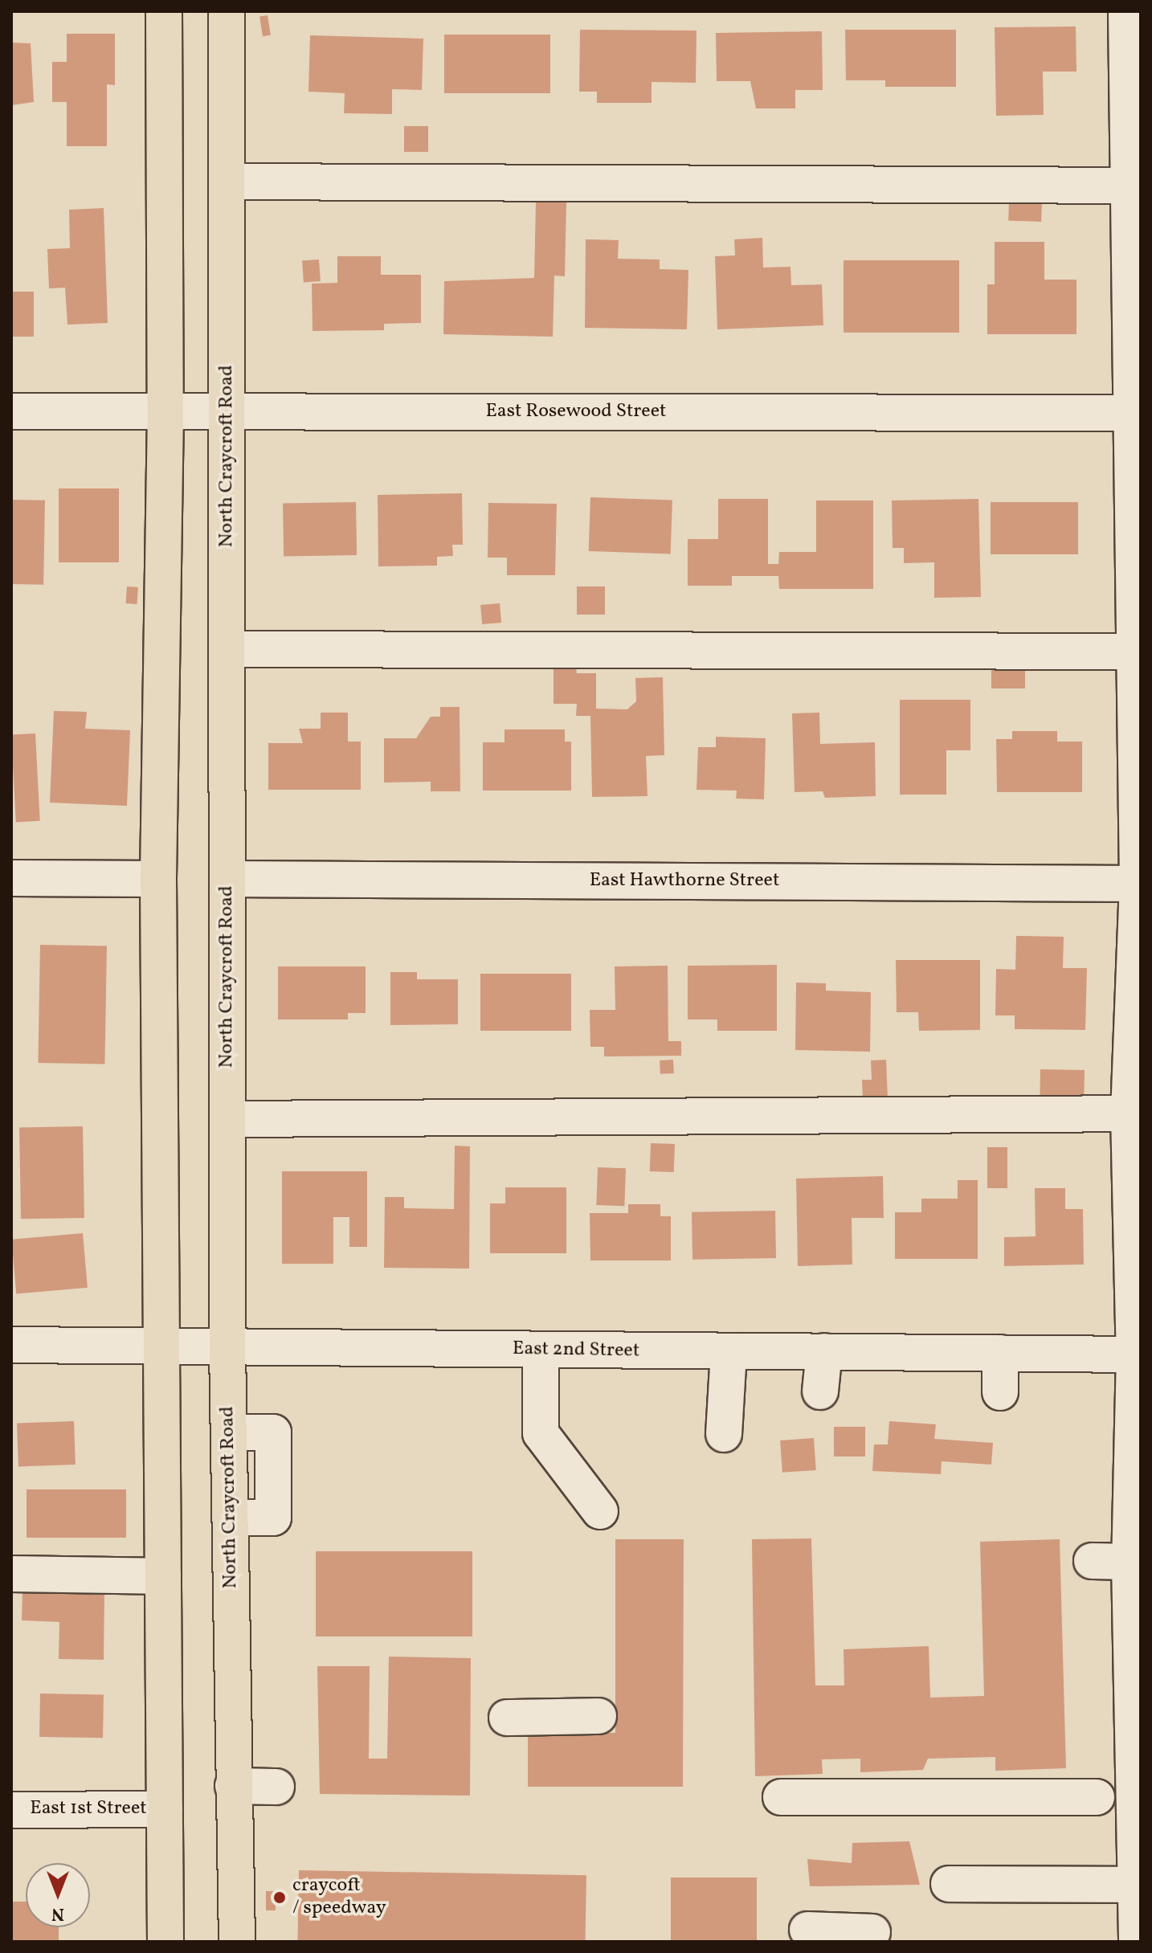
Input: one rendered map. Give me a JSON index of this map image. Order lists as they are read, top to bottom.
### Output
{
  "streets": {
    "main road": ["North Craycroft Road"],
    "street": [
      "East Rosewood Street",
      "East Hawthorne Street",
      "East 2nd Street",
      "East 1st Street"
    ]
  },
  "crossings": [
    ["East Rosewood Street", "North Craycroft Road"],
    ["North Craycroft Road", "East Hawthorne Street"],
    ["North Craycroft Road", "East 2nd Street"]
  ],
  "places": ["craycoft / speedway"],
  "north": "bottom"
}
